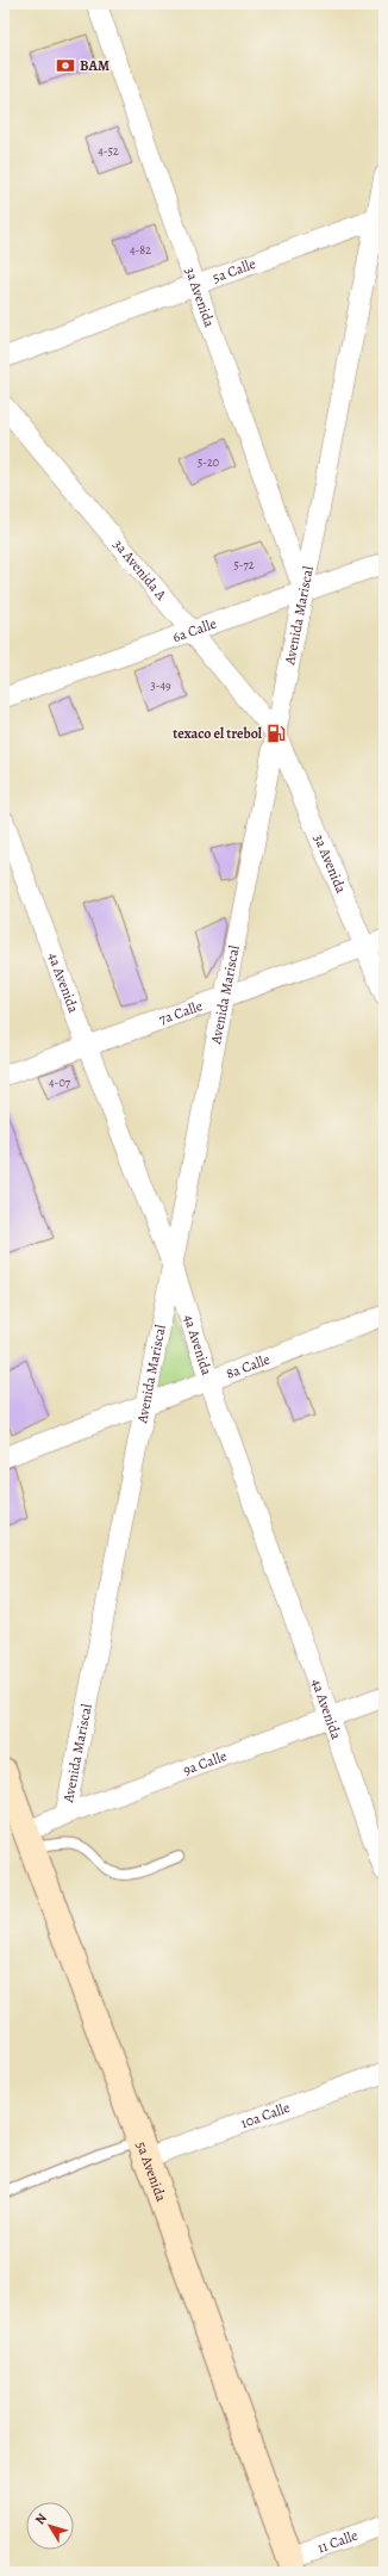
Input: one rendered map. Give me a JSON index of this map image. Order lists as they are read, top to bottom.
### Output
{
  "streets": {
    "street": [
      "5a Calle",
      "3a Avenida",
      "3a Avenida A",
      "Avenida Mariscal",
      "6a Calle",
      "4a Avenida",
      "7a Calle",
      "8a Calle",
      "9a Calle",
      "10a Calle",
      "5a Avenida",
      "11 Calle"
    ]
  },
  "crossings": [
    ["5a Calle", "3a Avenida"],
    ["5a Calle", "Avenida Mariscal"],
    ["3a Avenida", "3a Avenida A"],
    ["3a Avenida", "Avenida Mariscal"],
    ["3a Avenida", "6a Calle"],
    ["3a Avenida", "7a Calle"],
    ["3a Avenida A", "Avenida Mariscal"],
    ["3a Avenida A", "6a Calle"],
    ["Avenida Mariscal", "6a Calle"],
    ["Avenida Mariscal", "4a Avenida"],
    ["Avenida Mariscal", "7a Calle"],
    ["Avenida Mariscal", "8a Calle"],
    ["Avenida Mariscal", "9a Calle"],
    ["4a Avenida", "7a Calle"],
    ["4a Avenida", "8a Calle"],
    ["4a Avenida", "9a Calle"],
    ["9a Calle", "5a Avenida"],
    ["10a Calle", "5a Avenida"],
    ["5a Avenida", "11 Calle"]
  ],
  "places": {
    "bank": ["BAM"],
    "fuel station": ["texaco el trebol"]
  },
  "house_numbers": [
    "4-52",
    "4-82",
    "5-20",
    "5-72",
    "3-49",
    "4-07"
  ],
  "north": "top left"
}
